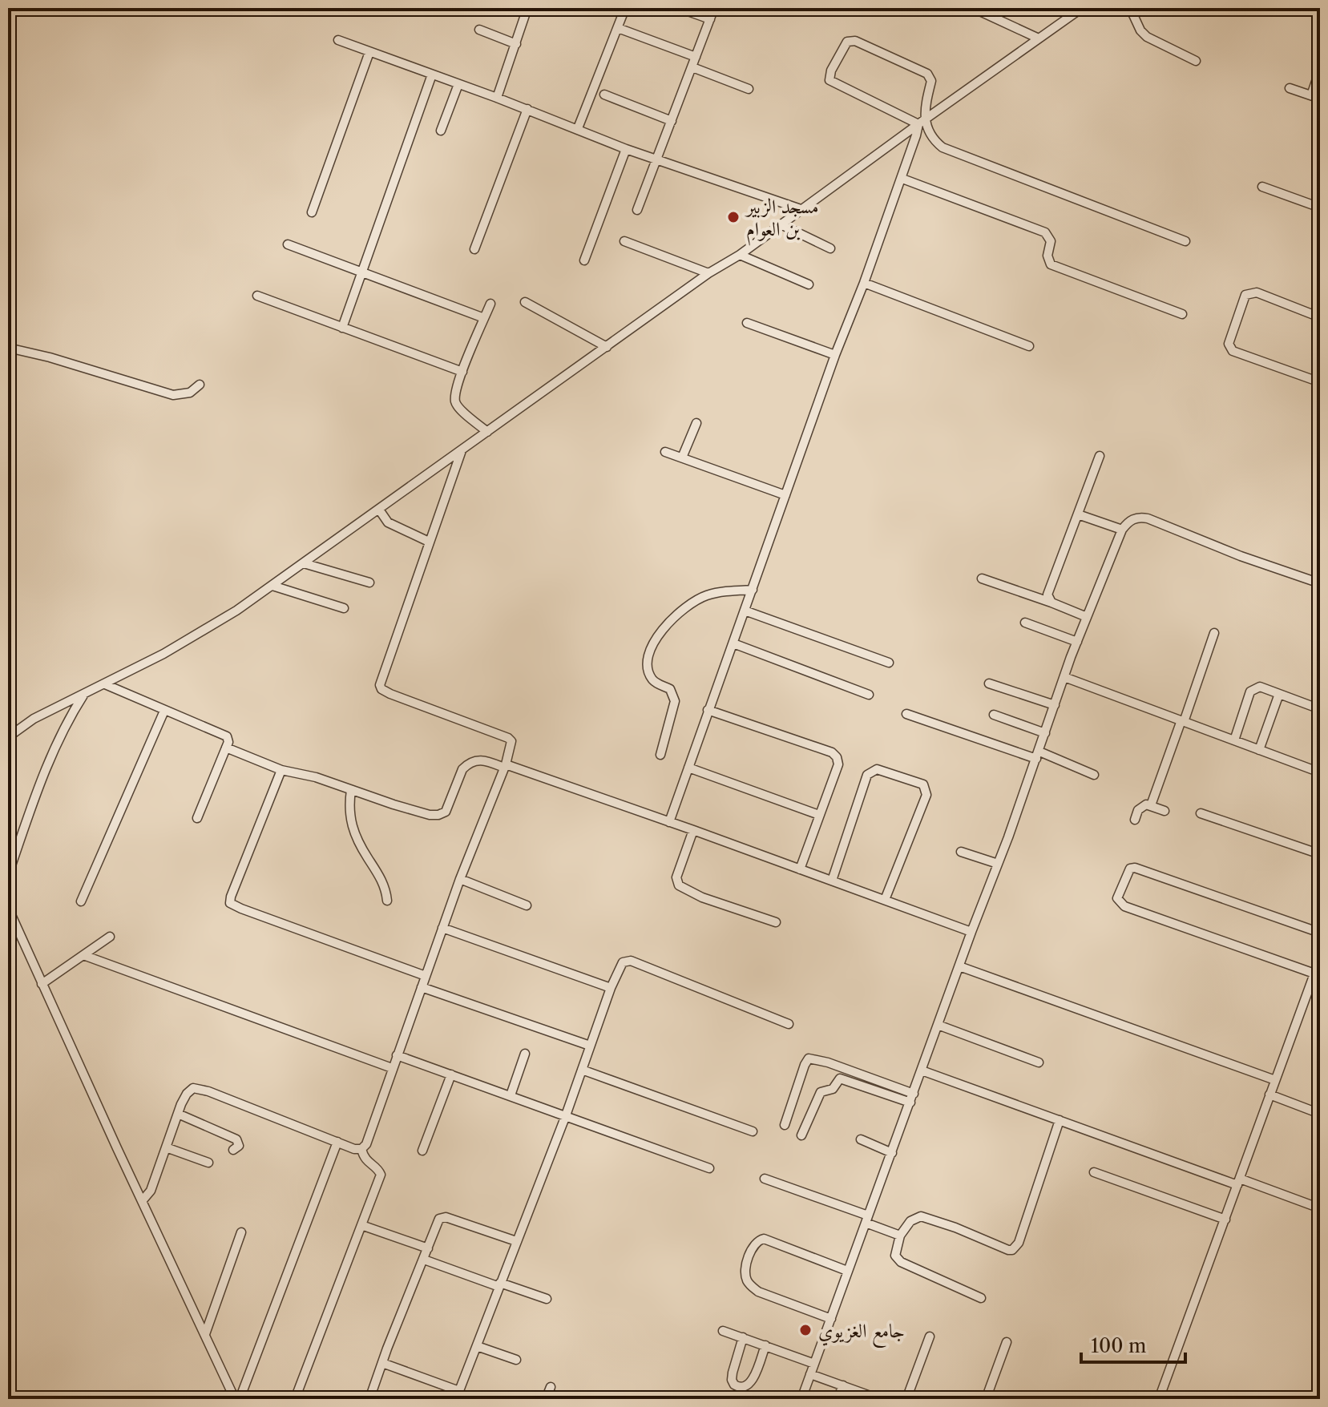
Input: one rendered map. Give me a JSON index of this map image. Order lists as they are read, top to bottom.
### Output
{
  "places": ["مسجد الزبير بن العوام", "جامع الغزيوي"],
  "scale_bar": "100 m"
}
